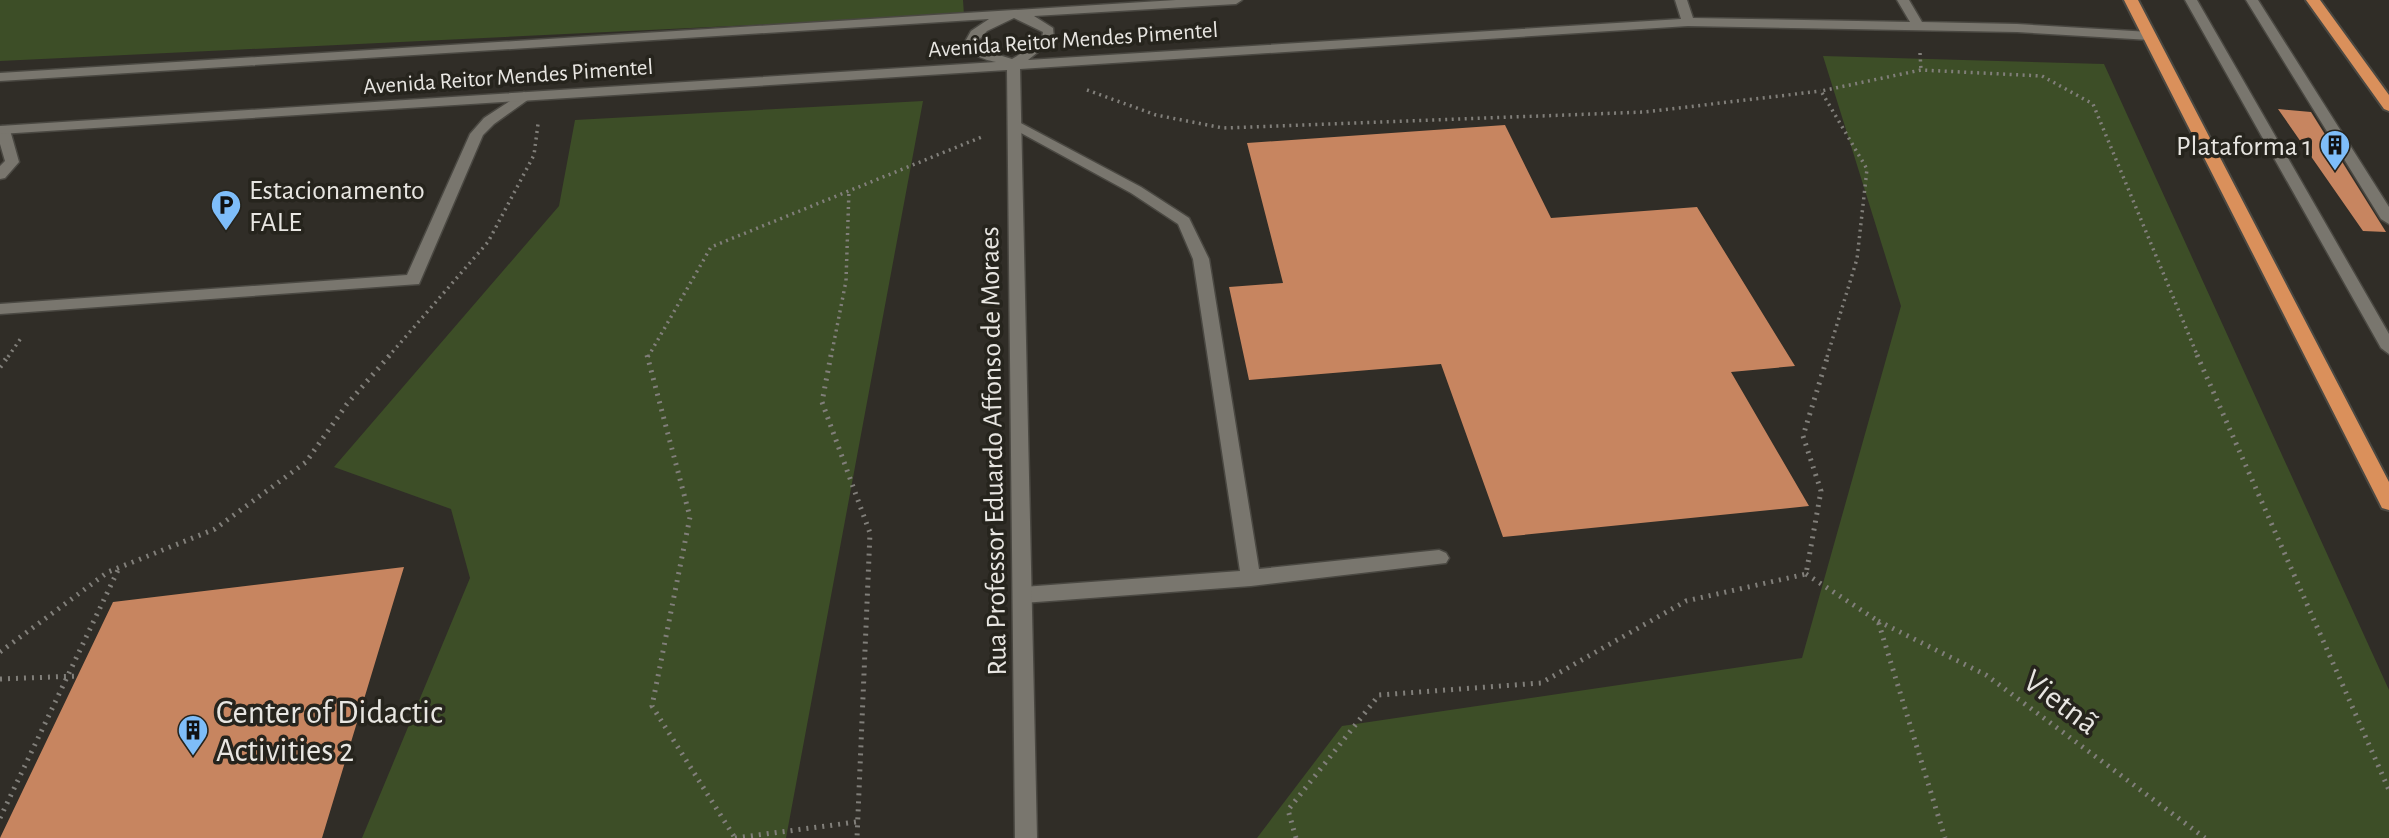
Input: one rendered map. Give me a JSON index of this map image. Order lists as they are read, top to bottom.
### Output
{
  "streets": {
    "street": ["Avenida Reitor Mendes Pimentel", "Rua Professor Eduardo Affonso de Moraes"],
    "path": ["Vietnã"]
  },
  "crossings": [
    ["Avenida Reitor Mendes Pimentel", "Rua Professor Eduardo Affonso de Moraes"]
  ],
  "places": {
    "building": ["Plataforma 1", "Center of Didactic Activities 2"],
    "parking": ["Estacionamento FALE"]
  }
}
